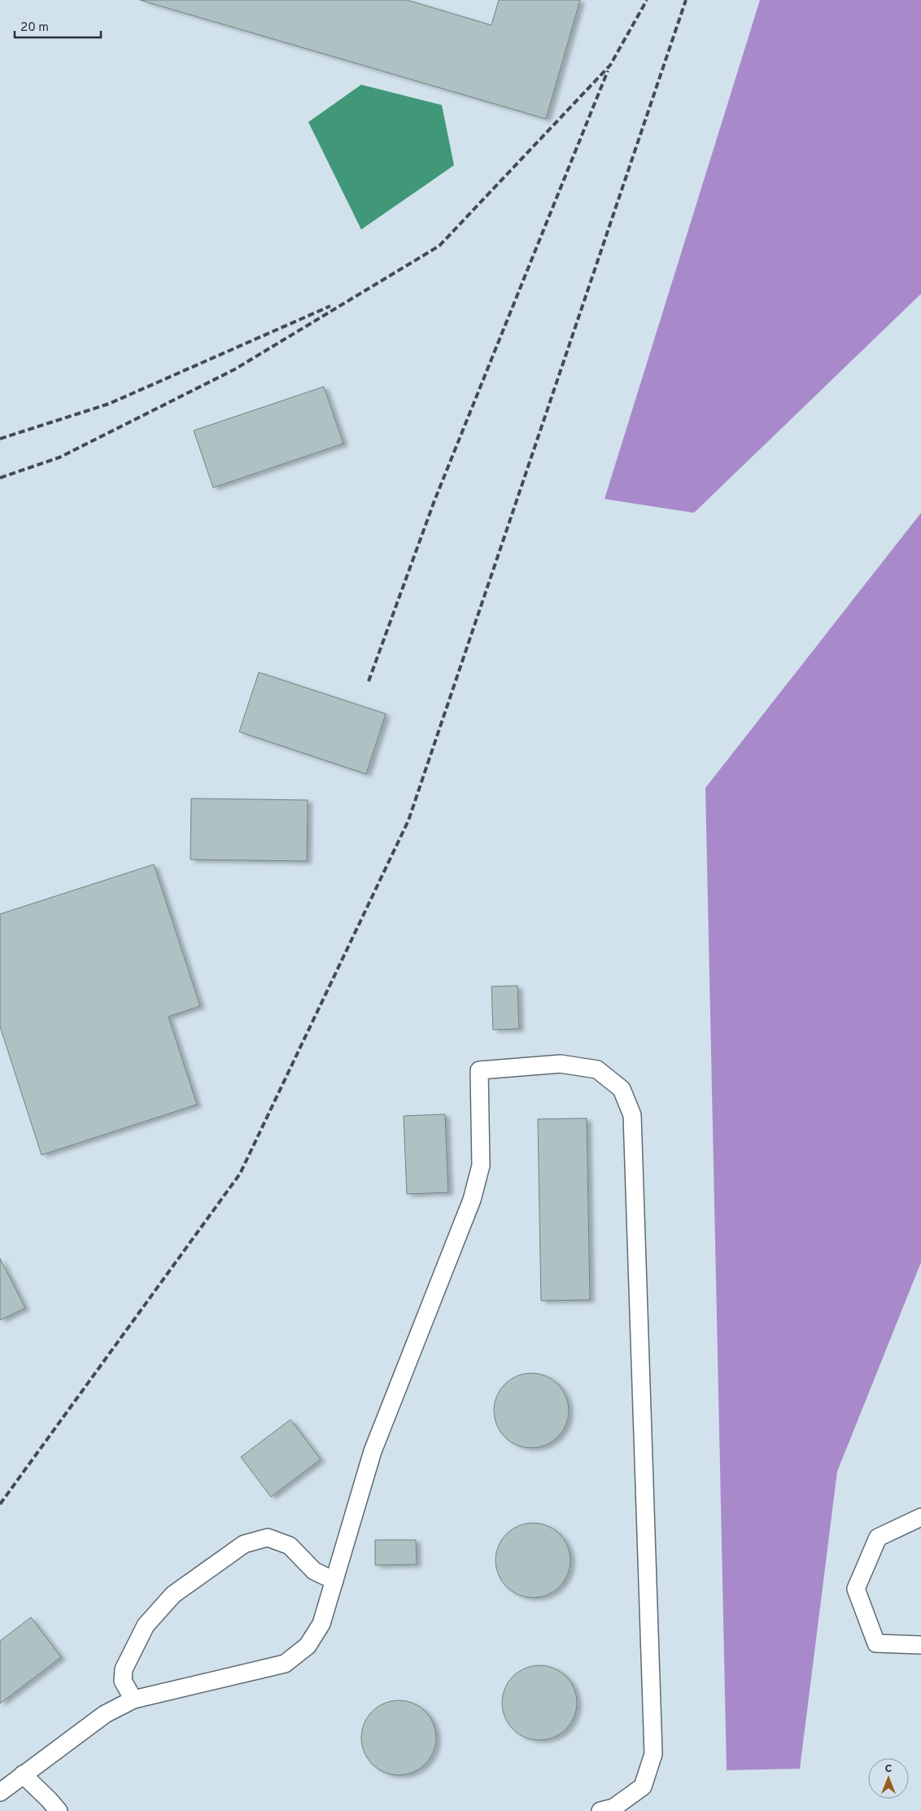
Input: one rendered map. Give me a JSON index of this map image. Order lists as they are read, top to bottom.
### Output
{
  "scale_bar": "20 m",
  "north": "top"
}
